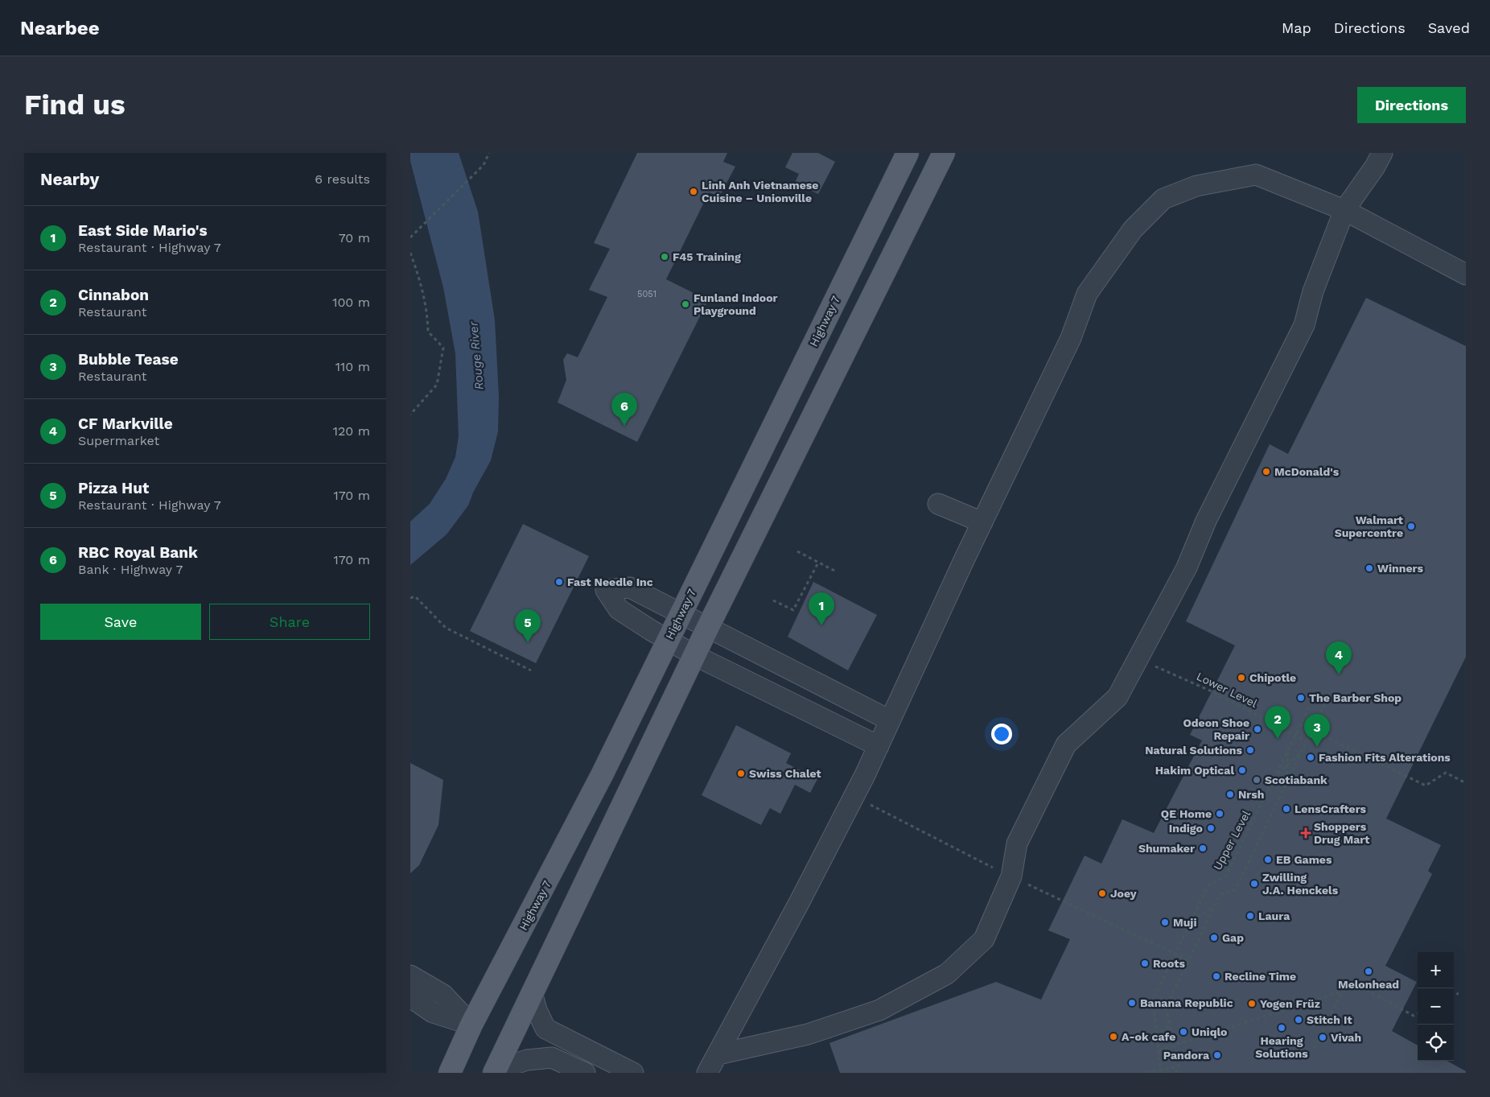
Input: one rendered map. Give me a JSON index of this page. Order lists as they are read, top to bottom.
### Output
{
  "streets": {
    "main road": ["Highway 7"],
    "path": ["Lower Level", "Upper Level"]
  },
  "water": ["Rouge River"],
  "places": {
    "other": [
      "Linh Anh Vietnamese Cuisine – Unionville",
      "F45 Training",
      "Funland Indoor Playground",
      "McDonald's",
      "Walmart Supercentre",
      "Winners",
      "Fast Needle Inc",
      "Chipotle",
      "The Barber Shop",
      "Odeon Shoe Repair",
      "Natural Solutions",
      "Fashion Fits Alterations",
      "Hakim Optical",
      "Swiss Chalet",
      "Scotiabank",
      "Nrsh",
      "LensCrafters",
      "QE Home",
      "Indigo",
      "Shumaker",
      "EB Games",
      "Zwilling J.A. Henckels",
      "Joey",
      "Laura",
      "Muji",
      "Gap",
      "Roots",
      "Melonhead",
      "Recline Time",
      "Banana Republic",
      "Yogen Früz",
      "Stitch It",
      "Hearing Solutions",
      "Uniqlo",
      "A-ok cafe",
      "Vivah",
      "Pandora"
    ],
    "health": ["Shoppers Drug Mart"]
  },
  "house_numbers": ["5051"],
  "page": {
    "header": "Nearbee",
    "nav": ["Map", "Directions", "Saved"],
    "buttons": [
      "Directions",
      ["Save", "Share"]
    ],
    "title": "Find us",
    "heading": ["Nearby", "6 results"],
    "list": [
      {
        "mark": "1",
        "name": "East Side Mario's",
        "note": "Restaurant · Highway 7",
        "value": "70 m"
      },
      {
        "mark": "2",
        "name": "Cinnabon",
        "note": "Restaurant",
        "value": "100 m"
      },
      {
        "mark": "3",
        "name": "Bubble Tease",
        "note": "Restaurant",
        "value": "110 m"
      },
      {
        "mark": "4",
        "name": "CF Markville",
        "note": "Supermarket",
        "value": "120 m"
      },
      {
        "mark": "5",
        "name": "Pizza Hut",
        "note": "Restaurant · Highway 7",
        "value": "170 m"
      },
      {
        "mark": "6",
        "name": "RBC Royal Bank",
        "note": "Bank · Highway 7",
        "value": "170 m"
      }
    ],
    "pins": [
      "6",
      "1",
      "5",
      "4",
      "2",
      "3"
    ],
    "map_buttons": ["+", "−"]
  }
}
